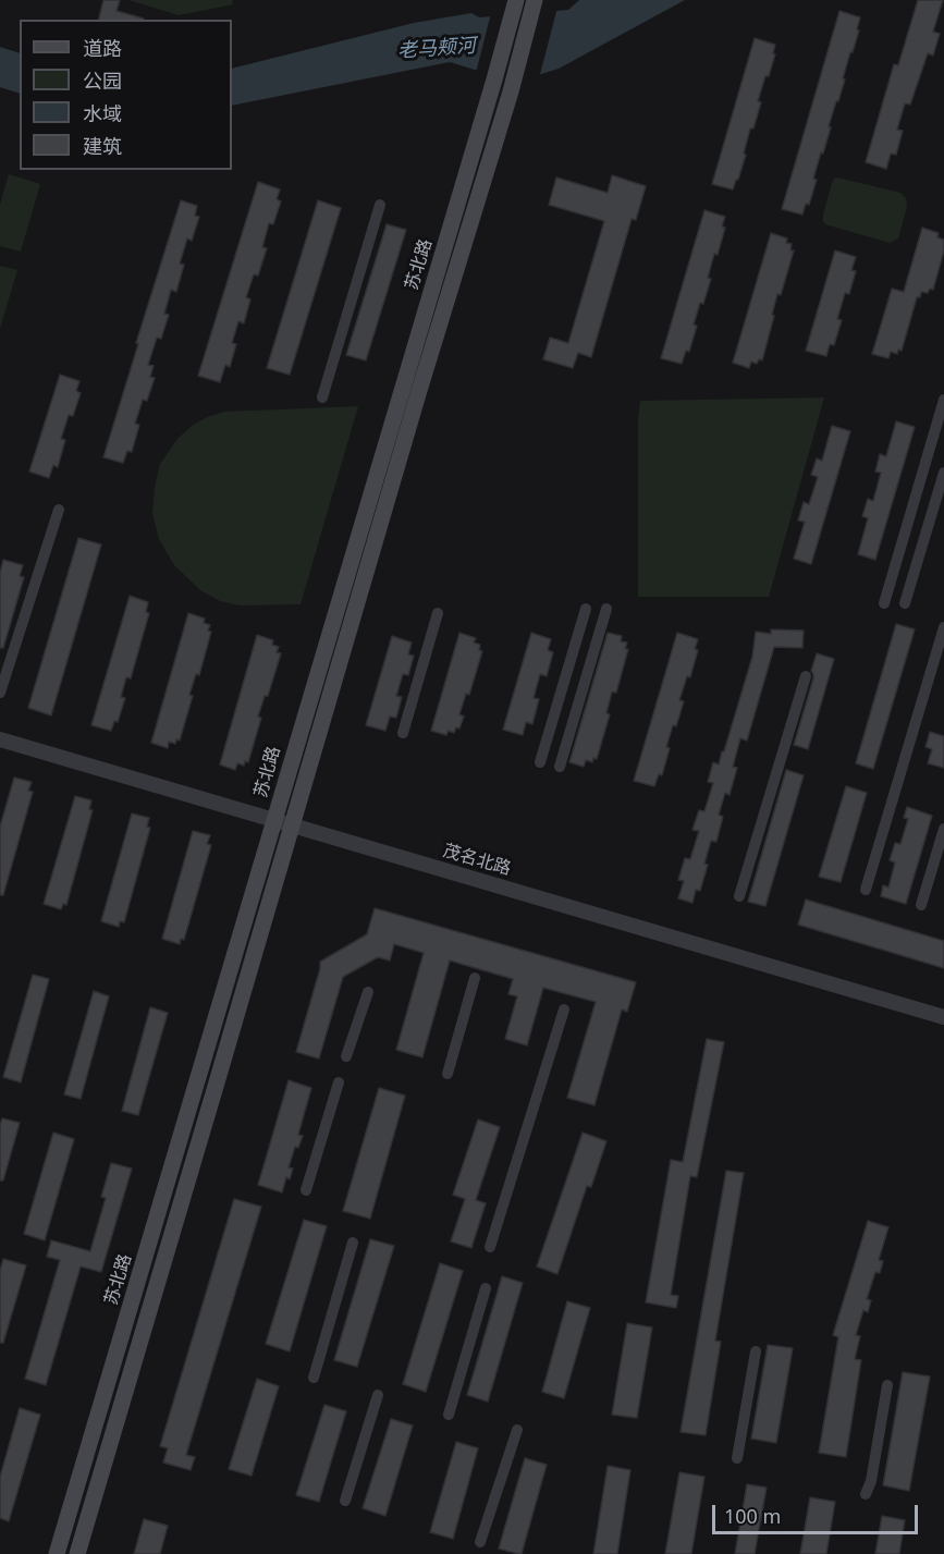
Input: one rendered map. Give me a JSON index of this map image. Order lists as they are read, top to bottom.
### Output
{
  "streets": {
    "main road": ["苏北路"],
    "street": ["茂名北路"]
  },
  "crossings": [
    ["苏北路", "茂名北路"]
  ],
  "water": ["老马颊河"],
  "legend": [
    "道路",
    "公园",
    "水域",
    "建筑"
  ],
  "scale_bar": "100 m"
}
